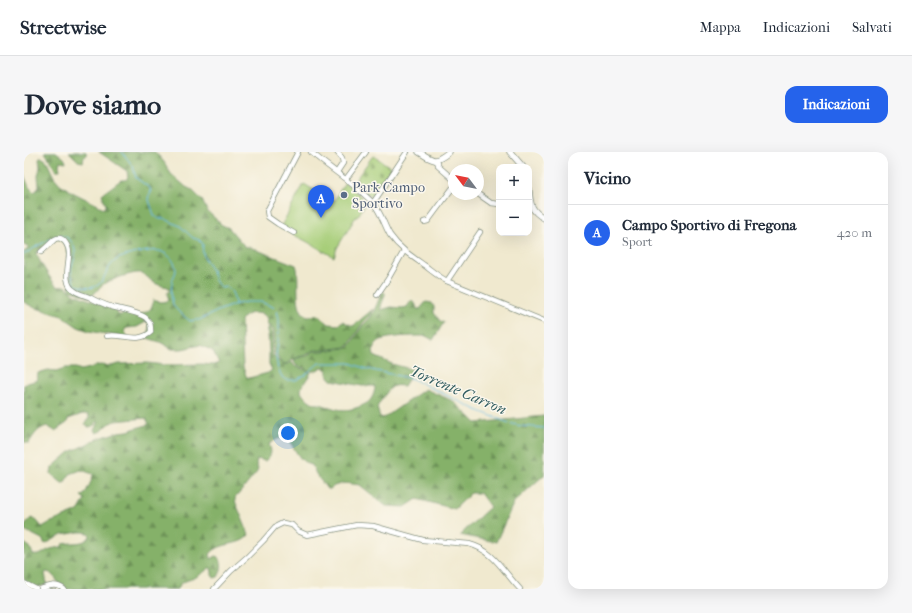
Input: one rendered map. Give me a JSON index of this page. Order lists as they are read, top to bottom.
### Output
{
  "water": ["Torrente Carron"],
  "places": ["Park Campo Sportivo"],
  "north": "top left",
  "page": {
    "header": "Streetwise",
    "nav": ["Mappa", "Indicazioni", "Salvati"],
    "buttons": "Indicazioni",
    "title": "Dove siamo",
    "heading": "Vicino",
    "map_buttons": ["+", "−"],
    "pins": "A",
    "list": [
      {
        "mark": "A",
        "name": "Campo Sportivo di Fregona",
        "note": "Sport",
        "value": "420 m"
      }
    ]
  }
}
